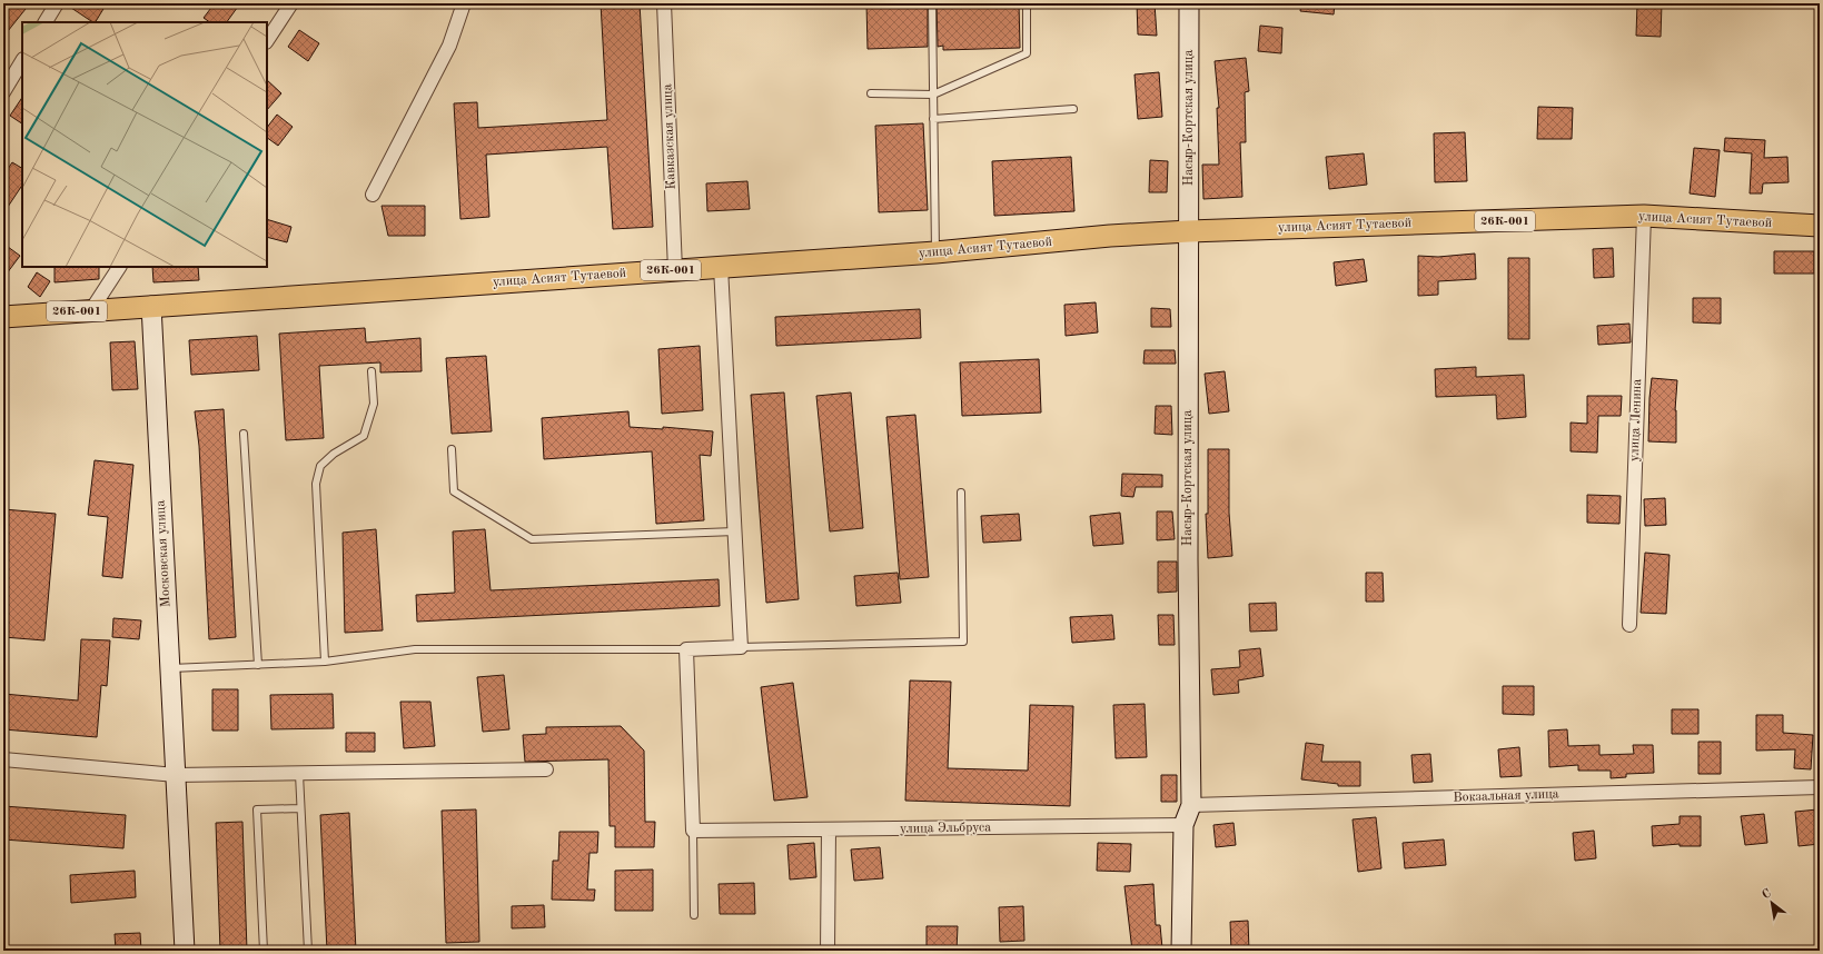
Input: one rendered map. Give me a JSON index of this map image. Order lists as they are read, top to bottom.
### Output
{
  "streets": {
    "main road": ["улица Асият Тутаевой", "26К-001"],
    "street": [
      "Насыр-Кортская улица",
      "Кавказская улица",
      "улица Ленина",
      "Московская улица",
      "Вокзальная улица",
      "улица Эльбруса"
    ]
  },
  "crossings": [
    ["Насыр-Кортская улица", "улица Асият Тутаевой"],
    ["Насыр-Кортская улица", "Вокзальная улица"],
    ["Насыр-Кортская улица", "улица Эльбруса"],
    ["Кавказская улица", "улица Асият Тутаевой"],
    ["улица Асият Тутаевой", "26К-001"],
    ["улица Асият Тутаевой", "улица Ленина"],
    ["улица Асият Тутаевой", "Московская улица"],
    ["26К-001", "Московская улица"]
  ],
  "north": "top left"
}
